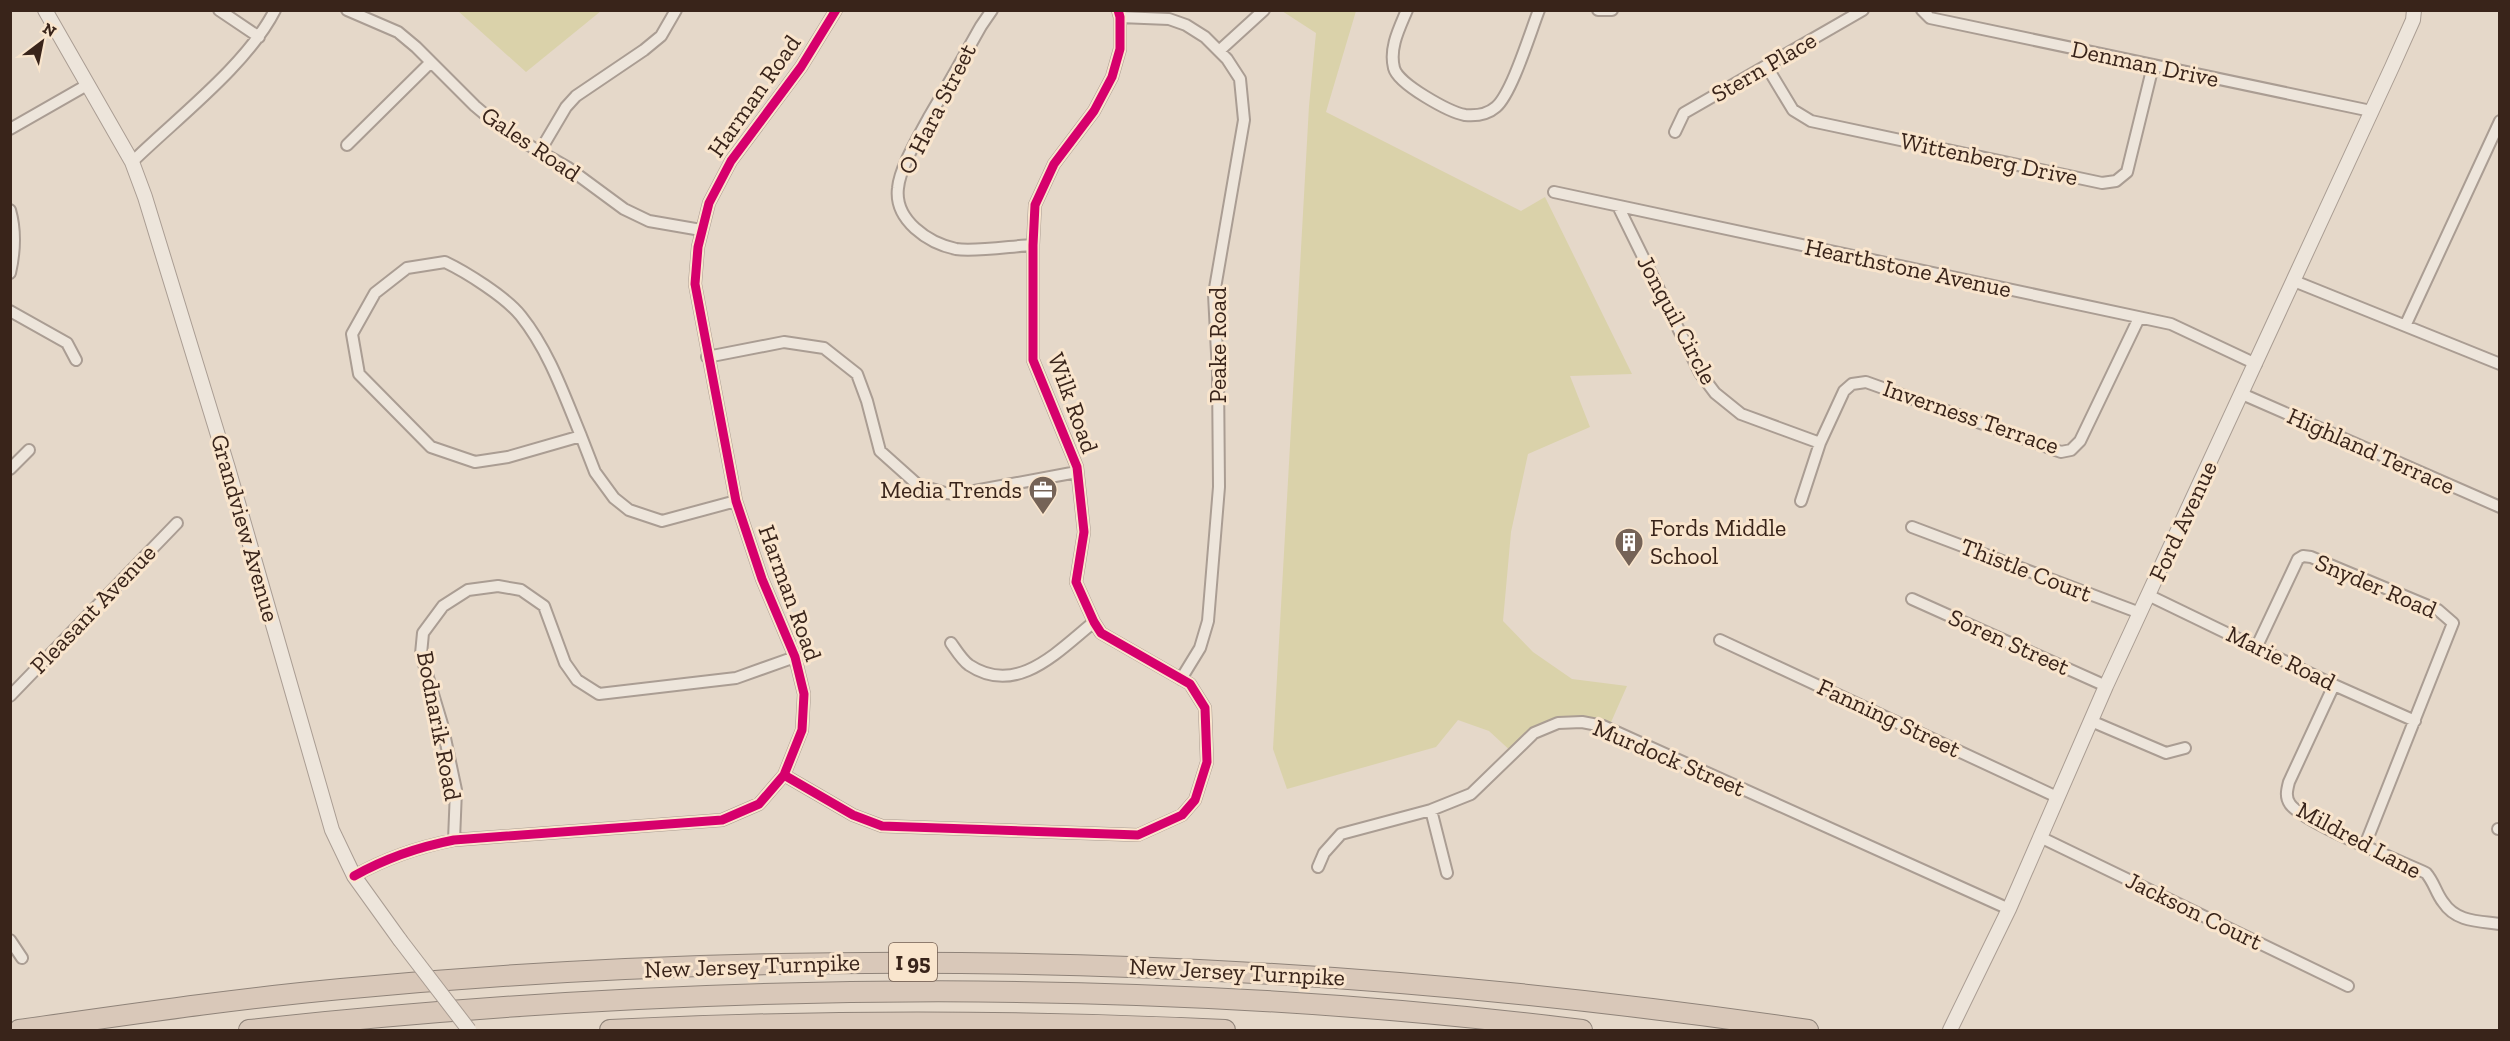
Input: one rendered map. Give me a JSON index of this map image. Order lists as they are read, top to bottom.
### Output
{
  "streets": {
    "highway": ["I 95", "New Jersey Turnpike"],
    "street": [
      "Denman Drive",
      "Stern Place",
      "Harman Road",
      "O Hara Street",
      "Gales Road",
      "Wittenberg Drive",
      "Hearthstone Avenue",
      "Jonquil Circle",
      "Peake Road",
      "Wilk Road",
      "Inverness Terrace",
      "Highland Terrace",
      "Ford Avenue",
      "Grandview Avenue",
      "Thistle Court",
      "Snyder Road",
      "Pleasant Avenue",
      "Soren Street",
      "Marie Road",
      "Fanning Street",
      "Bodnarik Road",
      "Murdock Street",
      "Mildred Lane",
      "Jackson Court"
    ]
  },
  "crossings": [
    ["Denman Drive", "Wittenberg Drive"],
    ["Denman Drive", "Ford Avenue"],
    ["Stern Place", "Wittenberg Drive"],
    ["Harman Road", "Gales Road"],
    ["Harman Road", "Wilk Road"],
    ["Harman Road", "Grandview Avenue"],
    ["Harman Road", "Bodnarik Road"],
    ["O Hara Street", "Wilk Road"],
    ["Hearthstone Avenue", "Jonquil Circle"],
    ["Hearthstone Avenue", "Inverness Terrace"],
    ["Hearthstone Avenue", "Ford Avenue"],
    ["Jonquil Circle", "Inverness Terrace"],
    ["Peake Road", "Wilk Road"],
    ["Highland Terrace", "Ford Avenue"],
    ["Ford Avenue", "Thistle Court"],
    ["Ford Avenue", "Soren Street"],
    ["Ford Avenue", "Marie Road"],
    ["Ford Avenue", "Fanning Street"],
    ["Ford Avenue", "Murdock Street"],
    ["Ford Avenue", "Jackson Court"],
    ["Snyder Road", "Marie Road"],
    ["Snyder Road", "Mildred Lane"],
    ["Marie Road", "Mildred Lane"]
  ],
  "places": {
    "office": ["Media Trends"],
    "building": ["Fords Middle School"]
  },
  "north": "top right"
}
